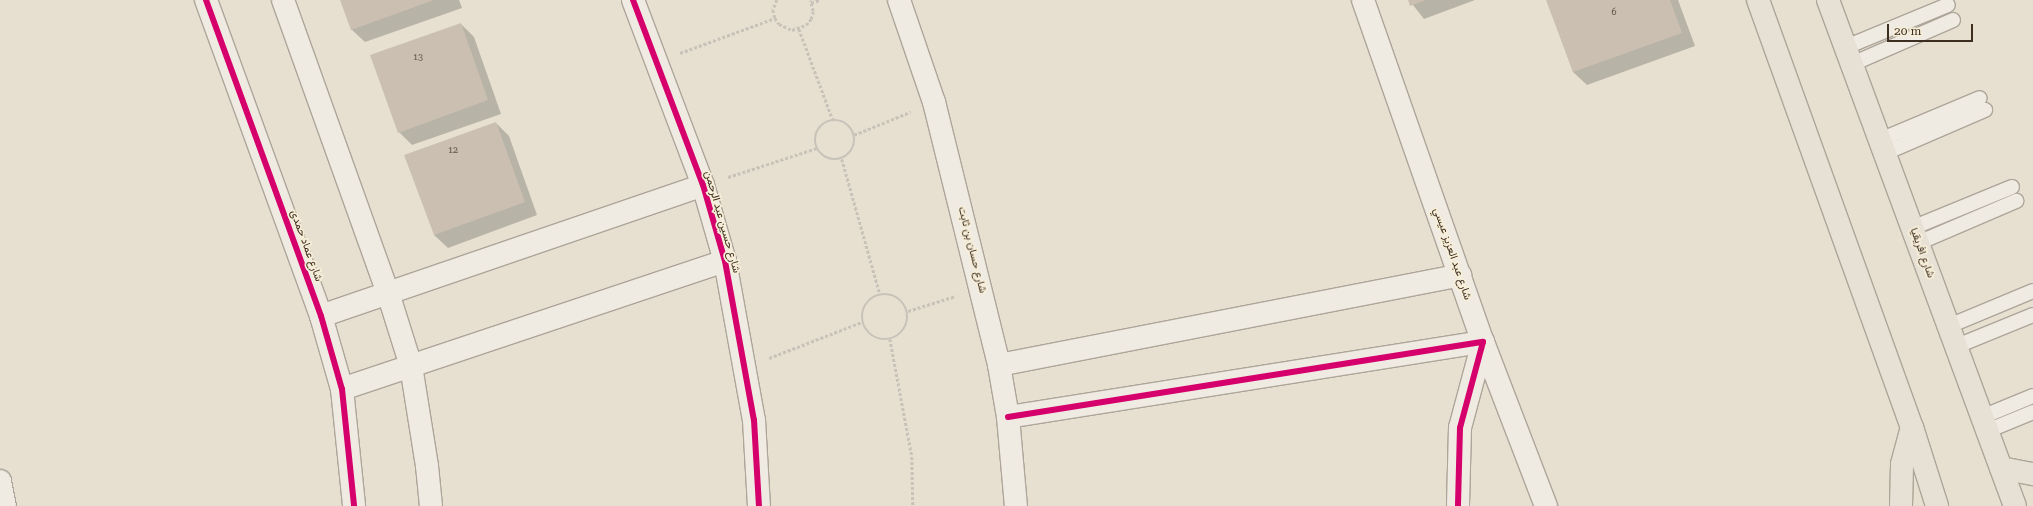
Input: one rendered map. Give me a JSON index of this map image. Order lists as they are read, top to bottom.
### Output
{
  "streets": {
    "main road": ["شارع افريقيا"],
    "street": [
      "شارع حسين عبد الرحمن",
      "شارع عماد حمدى",
      "شارع حسان بن ثابت",
      "شارع عبد العزيز عيسي"
    ]
  },
  "house_numbers": ["6", "13", "12"],
  "scale_bar": "20 m"
}
